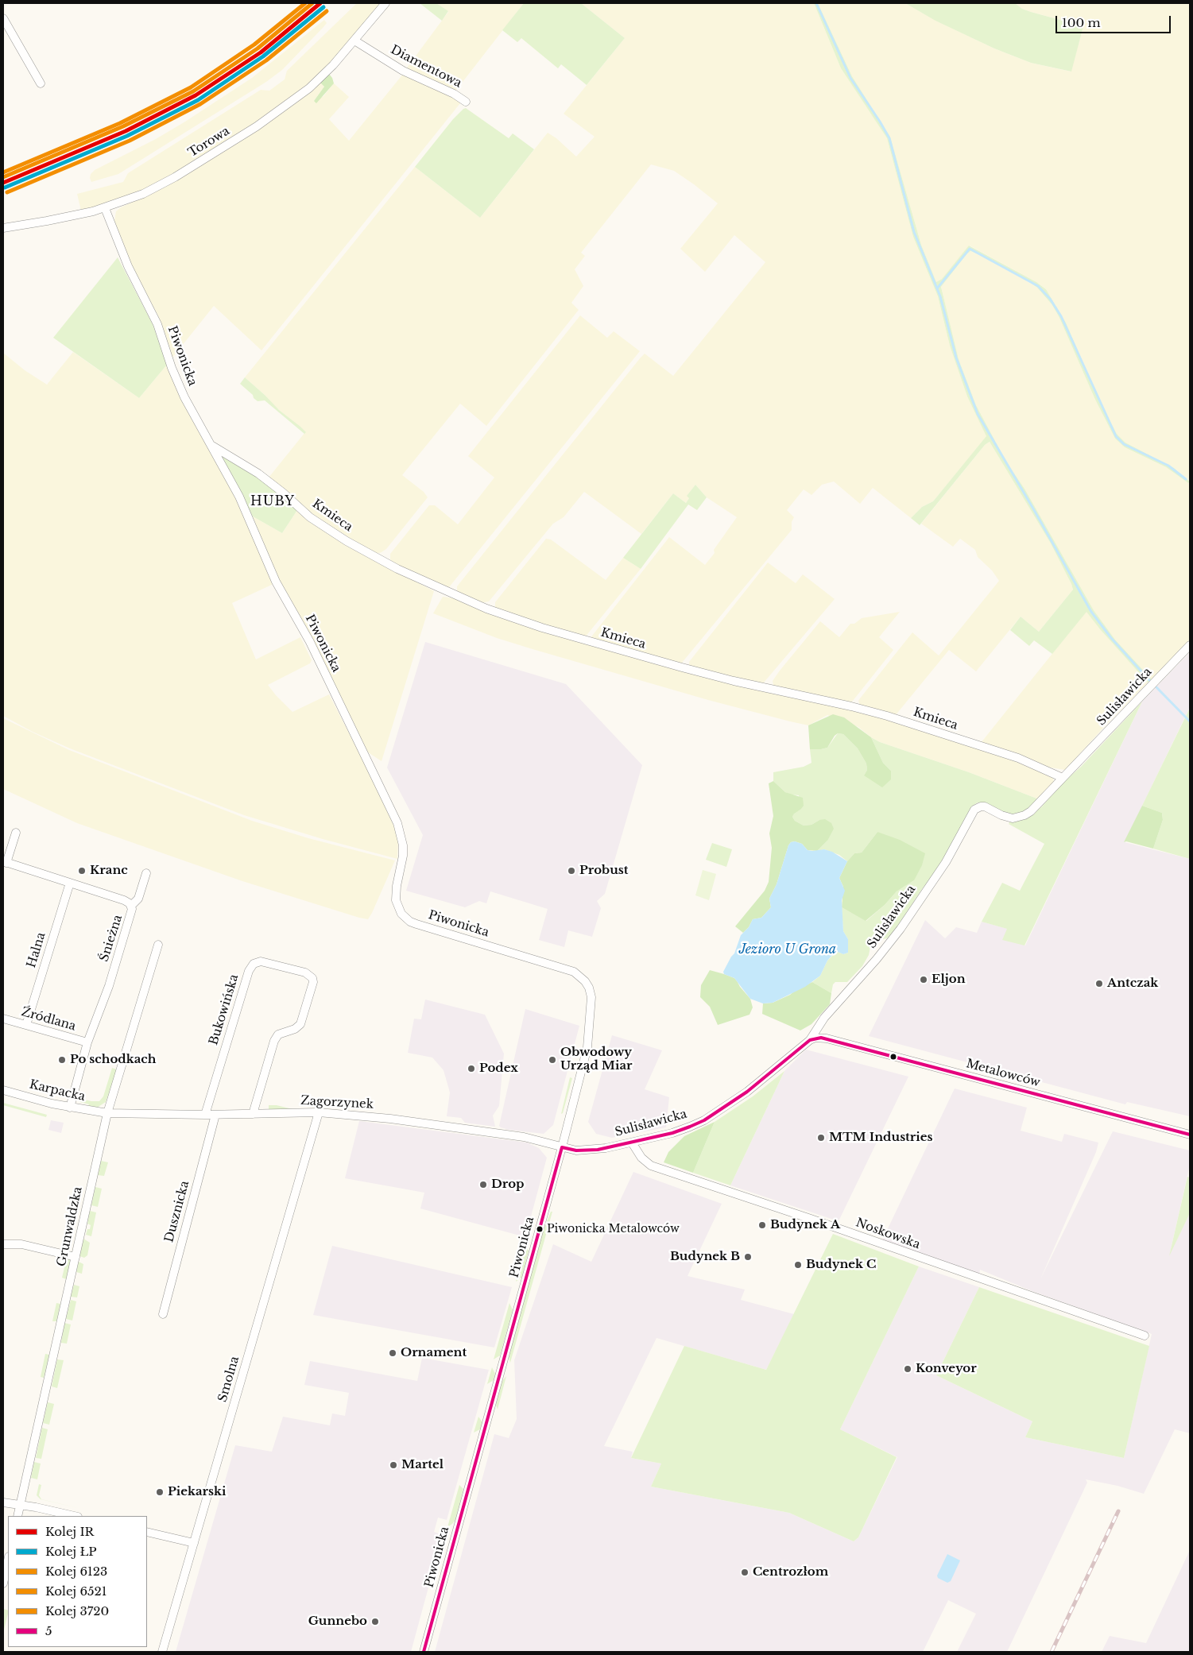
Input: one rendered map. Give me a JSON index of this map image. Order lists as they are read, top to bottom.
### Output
{
  "streets": {
    "street": [
      "Diamentowa",
      "Torowa",
      "Piwonicka",
      "Kmieca",
      "Sulisławicka",
      "Śnieżna",
      "Halna",
      "Bukowińska",
      "Źródlana",
      "Metalowców",
      "Karpacka",
      "Zagorzynek",
      "Dusznicka",
      "Grunwaldzka",
      "Noskowska",
      "Smolna"
    ]
  },
  "crossings": [
    ["Diamentowa", "Torowa"],
    ["Torowa", "Piwonicka"],
    ["Piwonicka", "Kmieca"],
    ["Piwonicka", "Sulisławicka"],
    ["Piwonicka", "Zagorzynek"],
    ["Kmieca", "Sulisławicka"],
    ["Sulisławicka", "Metalowców"],
    ["Sulisławicka", "Zagorzynek"],
    ["Sulisławicka", "Noskowska"],
    ["Śnieżna", "Halna"],
    ["Śnieżna", "Źródlana"],
    ["Śnieżna", "Karpacka"],
    ["Halna", "Źródlana"],
    ["Bukowińska", "Zagorzynek"],
    ["Karpacka", "Zagorzynek"],
    ["Karpacka", "Grunwaldzka"],
    ["Zagorzynek", "Dusznicka"],
    ["Zagorzynek", "Grunwaldzka"],
    ["Zagorzynek", "Smolna"]
  ],
  "districts": ["HUBY"],
  "water": ["Jezioro U Grona"],
  "places": [
    "Kranc",
    "Probust",
    "Eljon",
    "Antczak",
    "Po schodkach",
    "Obwodowy Urząd Miar",
    "Podex",
    "MTM Industries",
    "Drop",
    "Budynek A",
    "Piwonicka Metalowców",
    "Budynek B",
    "Budynek C",
    "Ornament",
    "Konveyor",
    "Martel",
    "Piekarski",
    "Centrozłom",
    "Gunnebo"
  ],
  "lines": [
    "rail line IR",
    "rail line 6123",
    "rail line 3720",
    "rail line ŁP",
    "rail line 6521",
    "transit line 5"
  ],
  "legend": [
    "Kolej IR",
    "Kolej ŁP",
    "Kolej 6123",
    "Kolej 6521",
    "Kolej 3720",
    "5"
  ],
  "scale_bar": "100 m"
}
